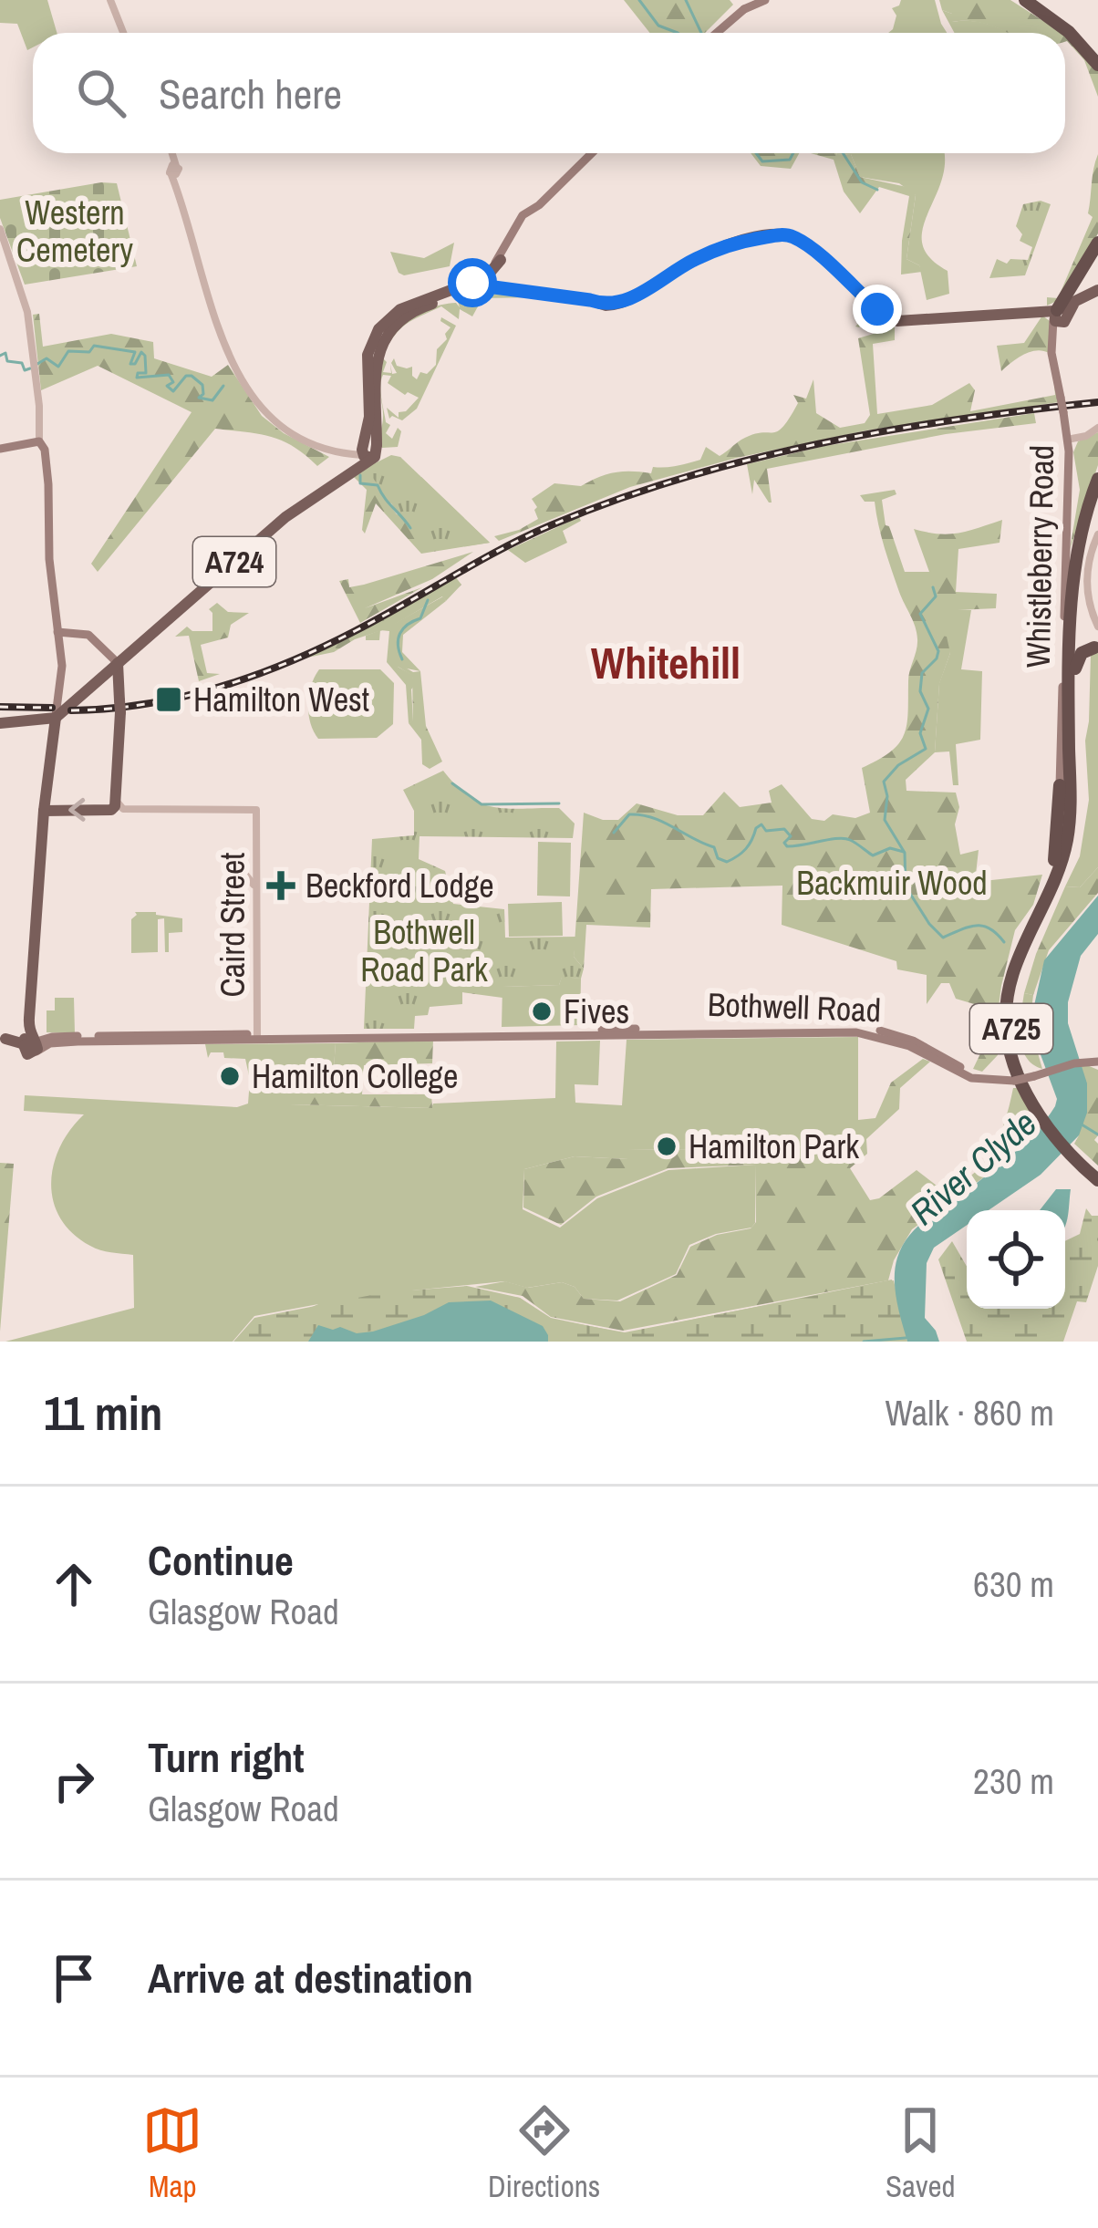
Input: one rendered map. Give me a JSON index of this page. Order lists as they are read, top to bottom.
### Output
{
  "streets": {
    "highway": ["A725"],
    "main road": ["Whistleberry Road", "A724", "Bothwell Road"],
    "street": ["Caird Street"]
  },
  "crossings": [
    ["Caird Street", "Bothwell Road"]
  ],
  "districts": ["Whitehill"],
  "water": ["River Clyde"],
  "parks": ["Western Cemetery", "Backmuir Wood", "Bothwell Road Park"],
  "places": {
    "transit": ["Hamilton West"],
    "health": ["Beckford Lodge"],
    "other": ["Fives", "Hamilton College", "Hamilton Park"]
  },
  "page": {
    "search": "Search here",
    "heading": ["11 min", "Walk · 860 m"],
    "list": [
      ["Continue", "Glasgow Road", "630 m"],
      ["Turn right", "Glasgow Road", "230 m"],
      "Arrive at destination"
    ],
    "nav": ["Map", "Directions", "Saved"]
  }
}
